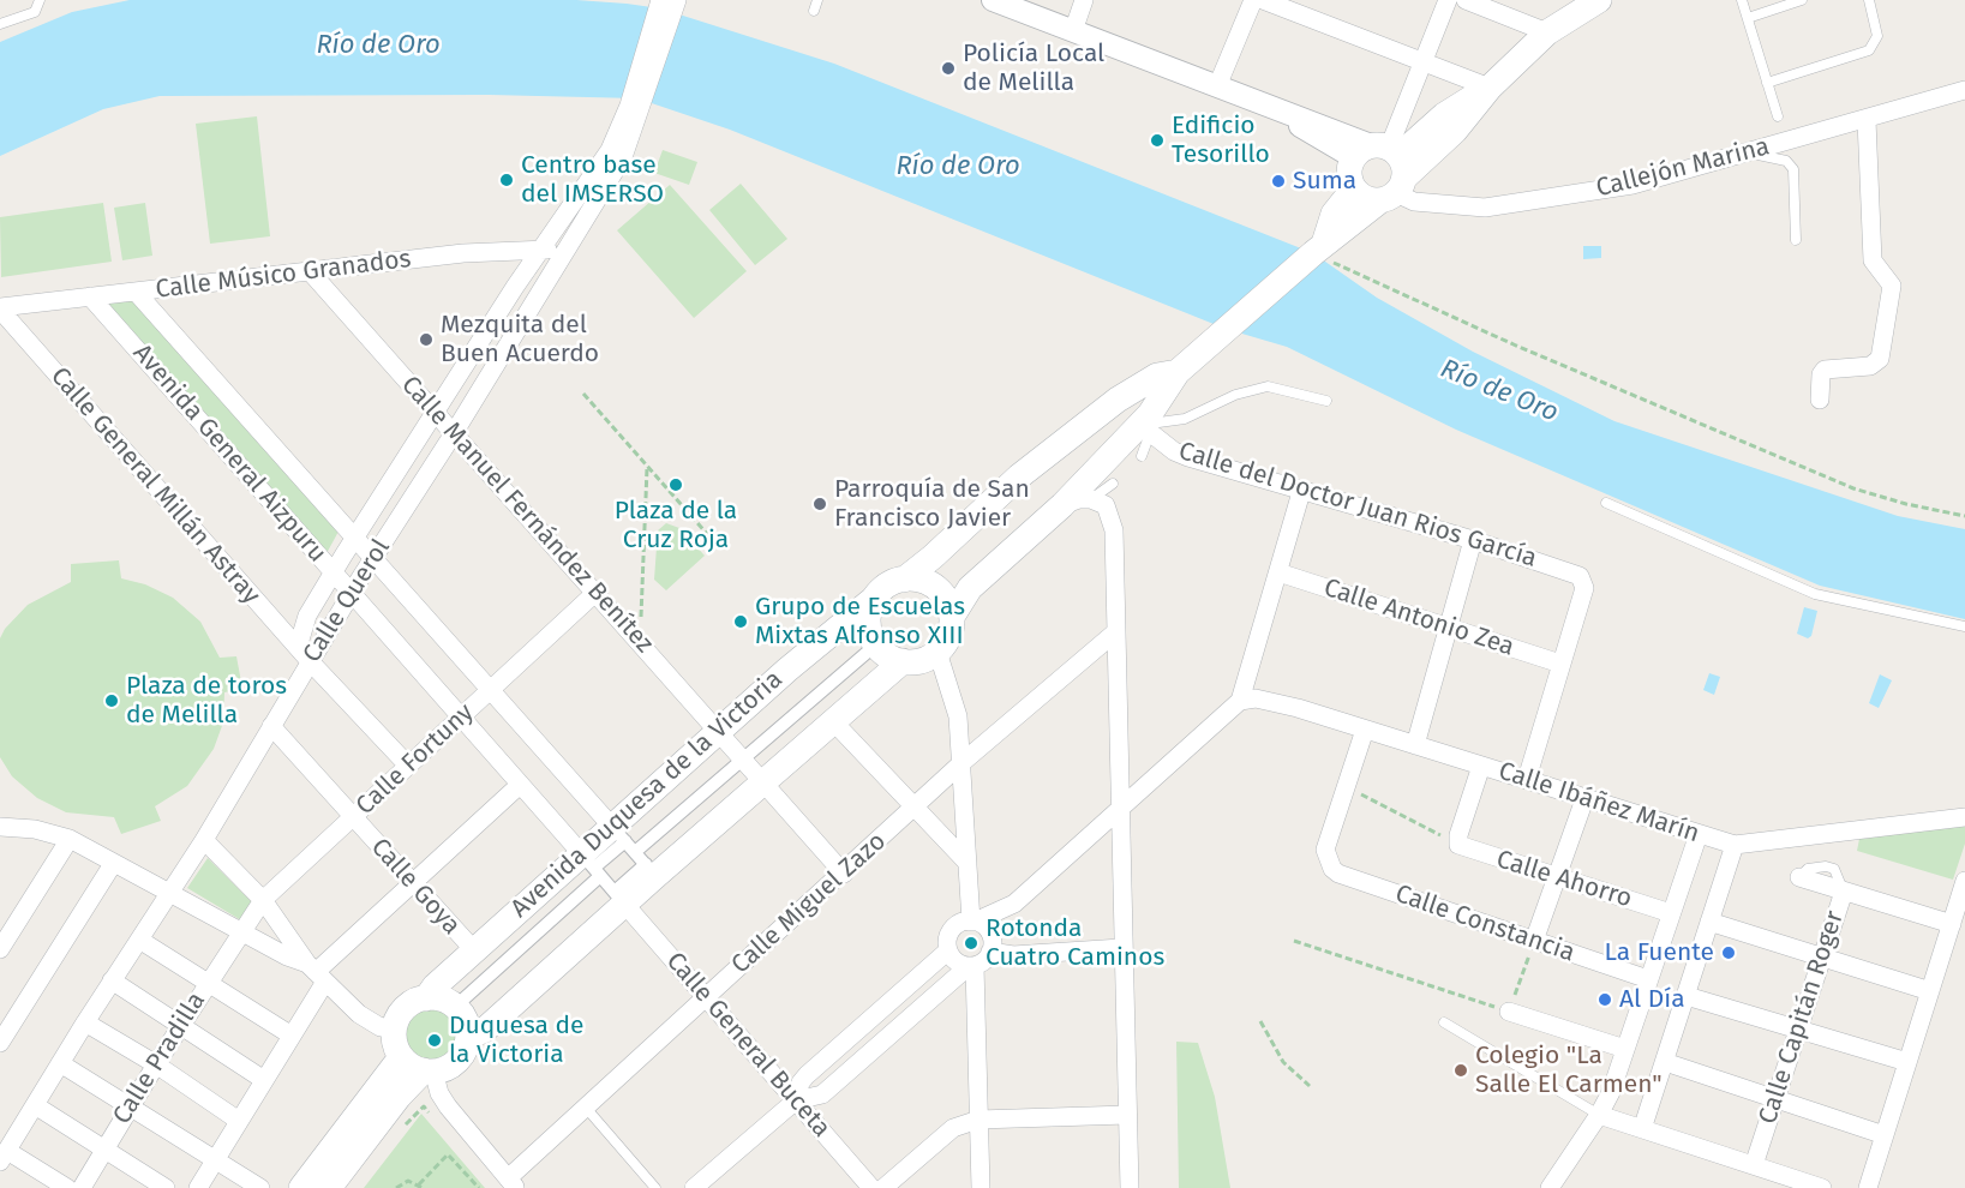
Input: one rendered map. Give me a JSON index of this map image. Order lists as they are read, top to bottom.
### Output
{
  "streets": {
    "main road": ["Avenida Duquesa de la Victoria"],
    "street": [
      "Callejón Marina",
      "Calle Músico Granados",
      "Avenida General Aizpuru",
      "Calle General Millán Astray",
      "Calle del Doctor Juan Rios García",
      "Calle Manuel Fernández Benítez",
      "Calle Querol",
      "Calle Antonio Zea",
      "Calle Fortuny",
      "Calle Ibáñez Marín",
      "Calle Ahorro",
      "Calle Goya",
      "Calle Miguel Zazo",
      "Calle Constancia",
      "Calle Capitán Roger",
      "Calle General Buceta",
      "Calle Pradilla"
    ]
  },
  "crossings": [
    ["Calle Músico Granados", "Avenida General Aizpuru"],
    ["Calle Músico Granados", "Calle General Millán Astray"],
    ["Calle Músico Granados", "Calle Manuel Fernández Benítez"],
    ["Calle Músico Granados", "Calle Querol"],
    ["Avenida General Aizpuru", "Calle Querol"],
    ["Avenida General Aizpuru", "Calle Fortuny"],
    ["Avenida General Aizpuru", "Avenida Duquesa de la Victoria"],
    ["Avenida General Aizpuru", "Calle General Buceta"],
    ["Calle General Millán Astray", "Calle Querol"],
    ["Calle General Millán Astray", "Calle Fortuny"],
    ["Calle del Doctor Juan Rios García", "Calle Antonio Zea"],
    ["Calle Manuel Fernández Benítez", "Calle Querol"],
    ["Calle Manuel Fernández Benítez", "Calle Fortuny"],
    ["Calle Manuel Fernández Benítez", "Avenida Duquesa de la Victoria"],
    ["Calle Manuel Fernández Benítez", "Calle Miguel Zazo"],
    ["Calle Querol", "Calle Goya"],
    ["Calle Fortuny", "Calle Goya"],
    ["Calle Fortuny", "Calle Pradilla"],
    ["Avenida Duquesa de la Victoria", "Calle Goya"],
    ["Calle Miguel Zazo", "Calle General Buceta"]
  ],
  "water": ["Río de Oro"],
  "places": [
    "Policía Local de Melilla",
    "Edificio Tesorillo",
    "Centro base del IMSERSO",
    "Suma",
    "Mezquita del Buen Acuerdo",
    "Plaza de la Cruz Roja",
    "Parroquía de San Francisco Javier",
    "Grupo de Escuelas Mixtas Alfonso XIII",
    "Plaza de toros de Melilla",
    "Rotonda Cuatro Caminos",
    "La Fuente",
    "Al Día",
    "Duquesa de la Victoria",
    "Colegio \"La Salle El Carmen\""
  ]
}
